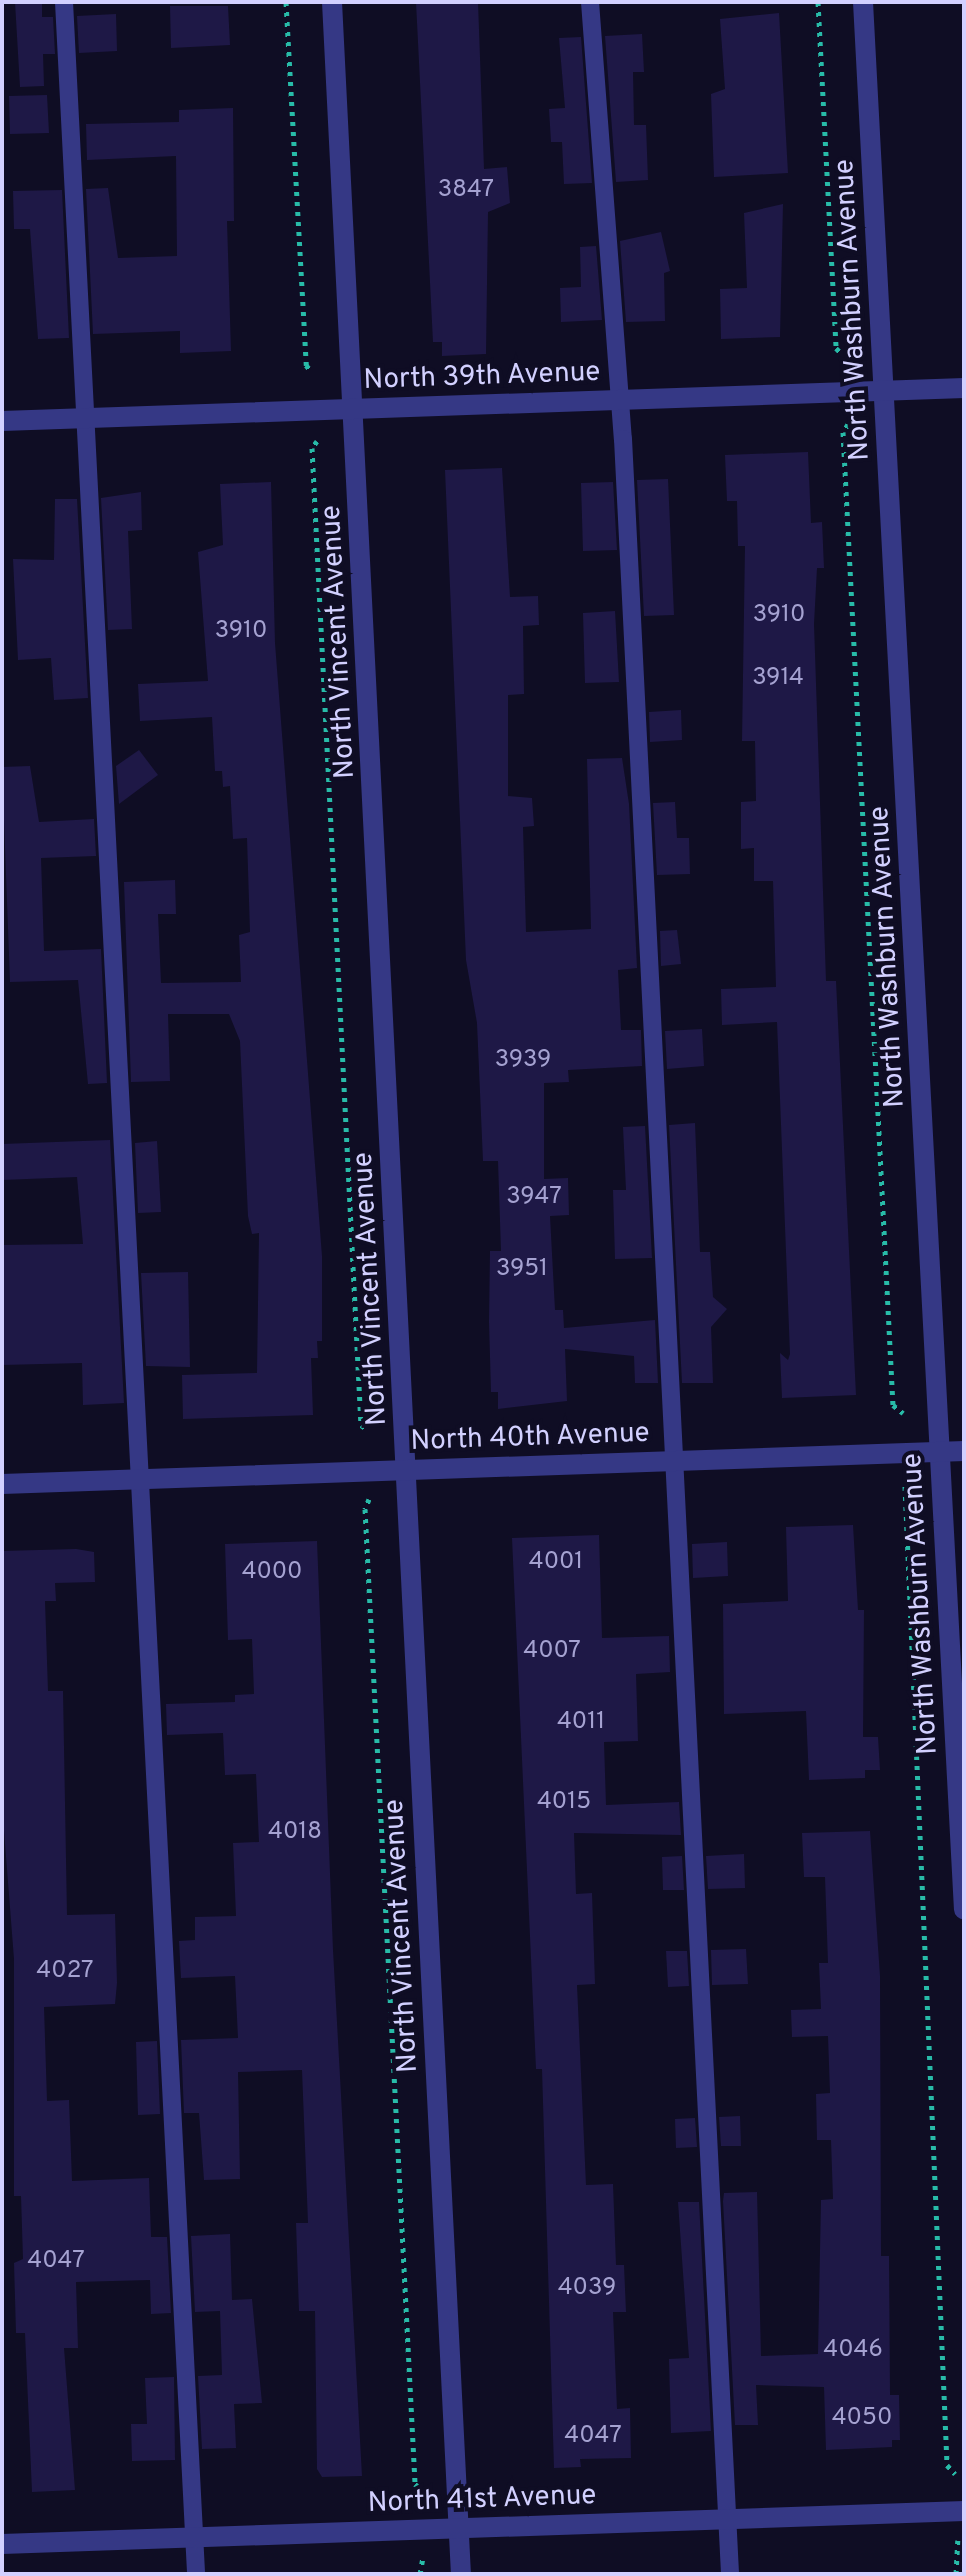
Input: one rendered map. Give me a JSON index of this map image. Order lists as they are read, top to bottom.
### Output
{
  "streets": {
    "street": [
      "North Washburn Avenue",
      "North 39th Avenue",
      "North Vincent Avenue",
      "North 40th Avenue",
      "North 41st Avenue"
    ]
  },
  "crossings": [
    ["North Washburn Avenue", "North 39th Avenue"],
    ["North Washburn Avenue", "North 40th Avenue"],
    ["North 39th Avenue", "North Vincent Avenue"],
    ["North Vincent Avenue", "North 40th Avenue"],
    ["North Vincent Avenue", "North 41st Avenue"]
  ],
  "house_numbers": [
    "3847",
    "3910",
    "3910",
    "3914",
    "3939",
    "3947",
    "3951",
    "4001",
    "4000",
    "4007",
    "4011",
    "4015",
    "4018",
    "4027",
    "4047",
    "4039",
    "4046",
    "4050",
    "4047"
  ]
}
